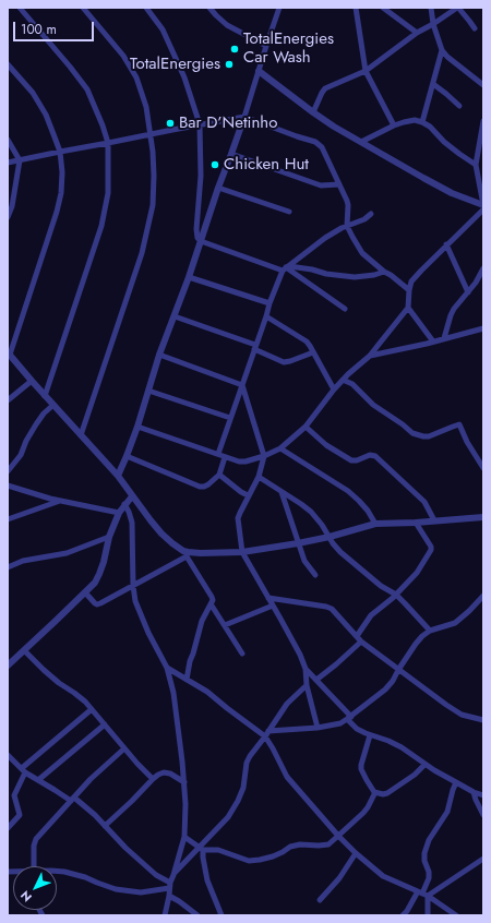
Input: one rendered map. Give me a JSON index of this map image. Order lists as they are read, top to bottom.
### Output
{
  "places": [
    "TotalEnergies Car Wash",
    "TotalEnergies",
    "Bar D’Netinho",
    "Chicken Hut"
  ],
  "scale_bar": "100 m",
  "north": "bottom left"
}
